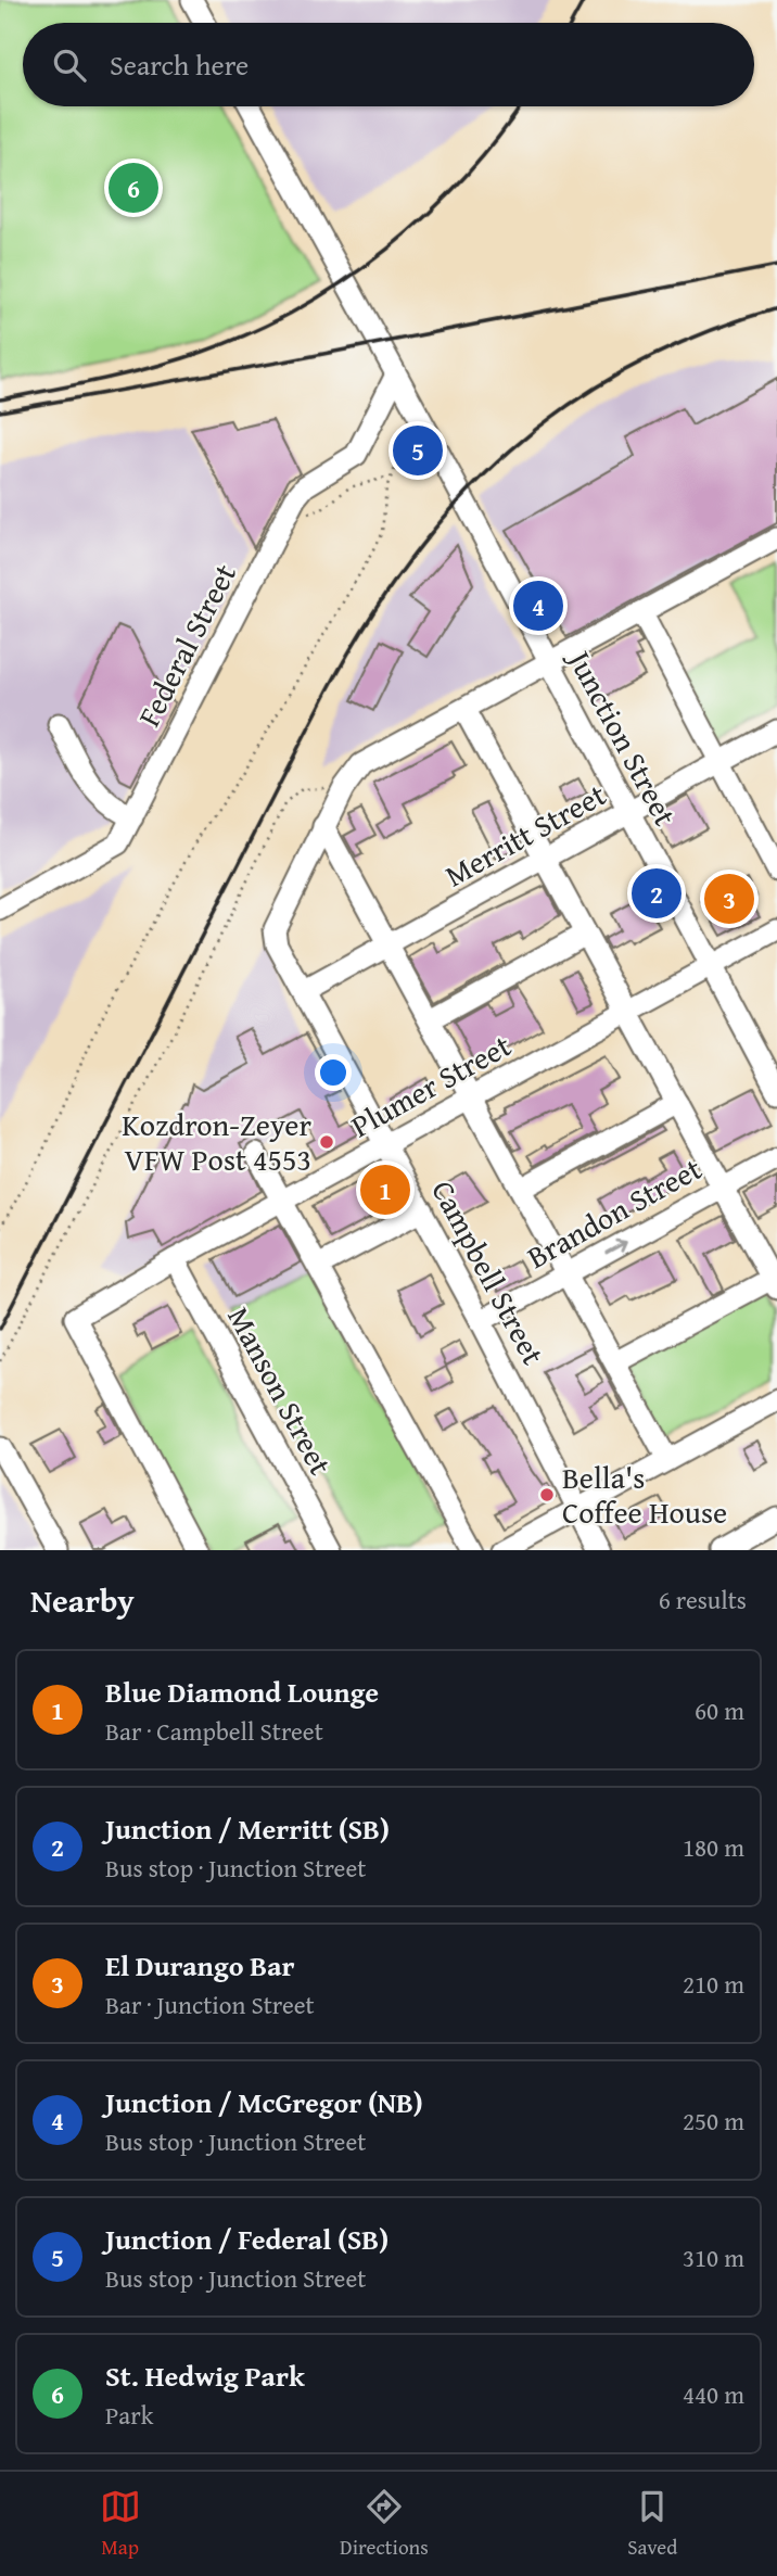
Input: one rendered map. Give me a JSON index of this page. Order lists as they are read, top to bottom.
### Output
{
  "streets": {
    "street": [
      "Federal Street",
      "Junction Street",
      "Merritt Street",
      "Plumer Street",
      "Brandon Street",
      "Campbell Street",
      "Manson Street"
    ]
  },
  "crossings": [
    ["Federal Street", "Junction Street"],
    ["Junction Street", "Merritt Street"],
    ["Junction Street", "Plumer Street"],
    ["Merritt Street", "Campbell Street"],
    ["Plumer Street", "Campbell Street"],
    ["Plumer Street", "Manson Street"],
    ["Brandon Street", "Campbell Street"]
  ],
  "places": ["Kozdron-Zeyer VFW Post 4553", "Bella's Coffee House"],
  "page": {
    "search": "Search here",
    "pins": [
      "6",
      "5",
      "4",
      "2",
      "3",
      "1"
    ],
    "heading": ["Nearby", "6 results"],
    "list": [
      {
        "mark": "1",
        "name": "Blue Diamond Lounge",
        "note": "Bar · Campbell Street",
        "value": "60 m"
      },
      {
        "mark": "2",
        "name": "Junction / Merritt (SB)",
        "note": "Bus stop · Junction Street",
        "value": "180 m"
      },
      {
        "mark": "3",
        "name": "El Durango Bar",
        "note": "Bar · Junction Street",
        "value": "210 m"
      },
      {
        "mark": "4",
        "name": "Junction / McGregor (NB)",
        "note": "Bus stop · Junction Street",
        "value": "250 m"
      },
      {
        "mark": "5",
        "name": "Junction / Federal (SB)",
        "note": "Bus stop · Junction Street",
        "value": "310 m"
      },
      {
        "mark": "6",
        "name": "St. Hedwig Park",
        "note": "Park",
        "value": "440 m"
      }
    ],
    "nav": ["Map", "Directions", "Saved"]
  }
}
